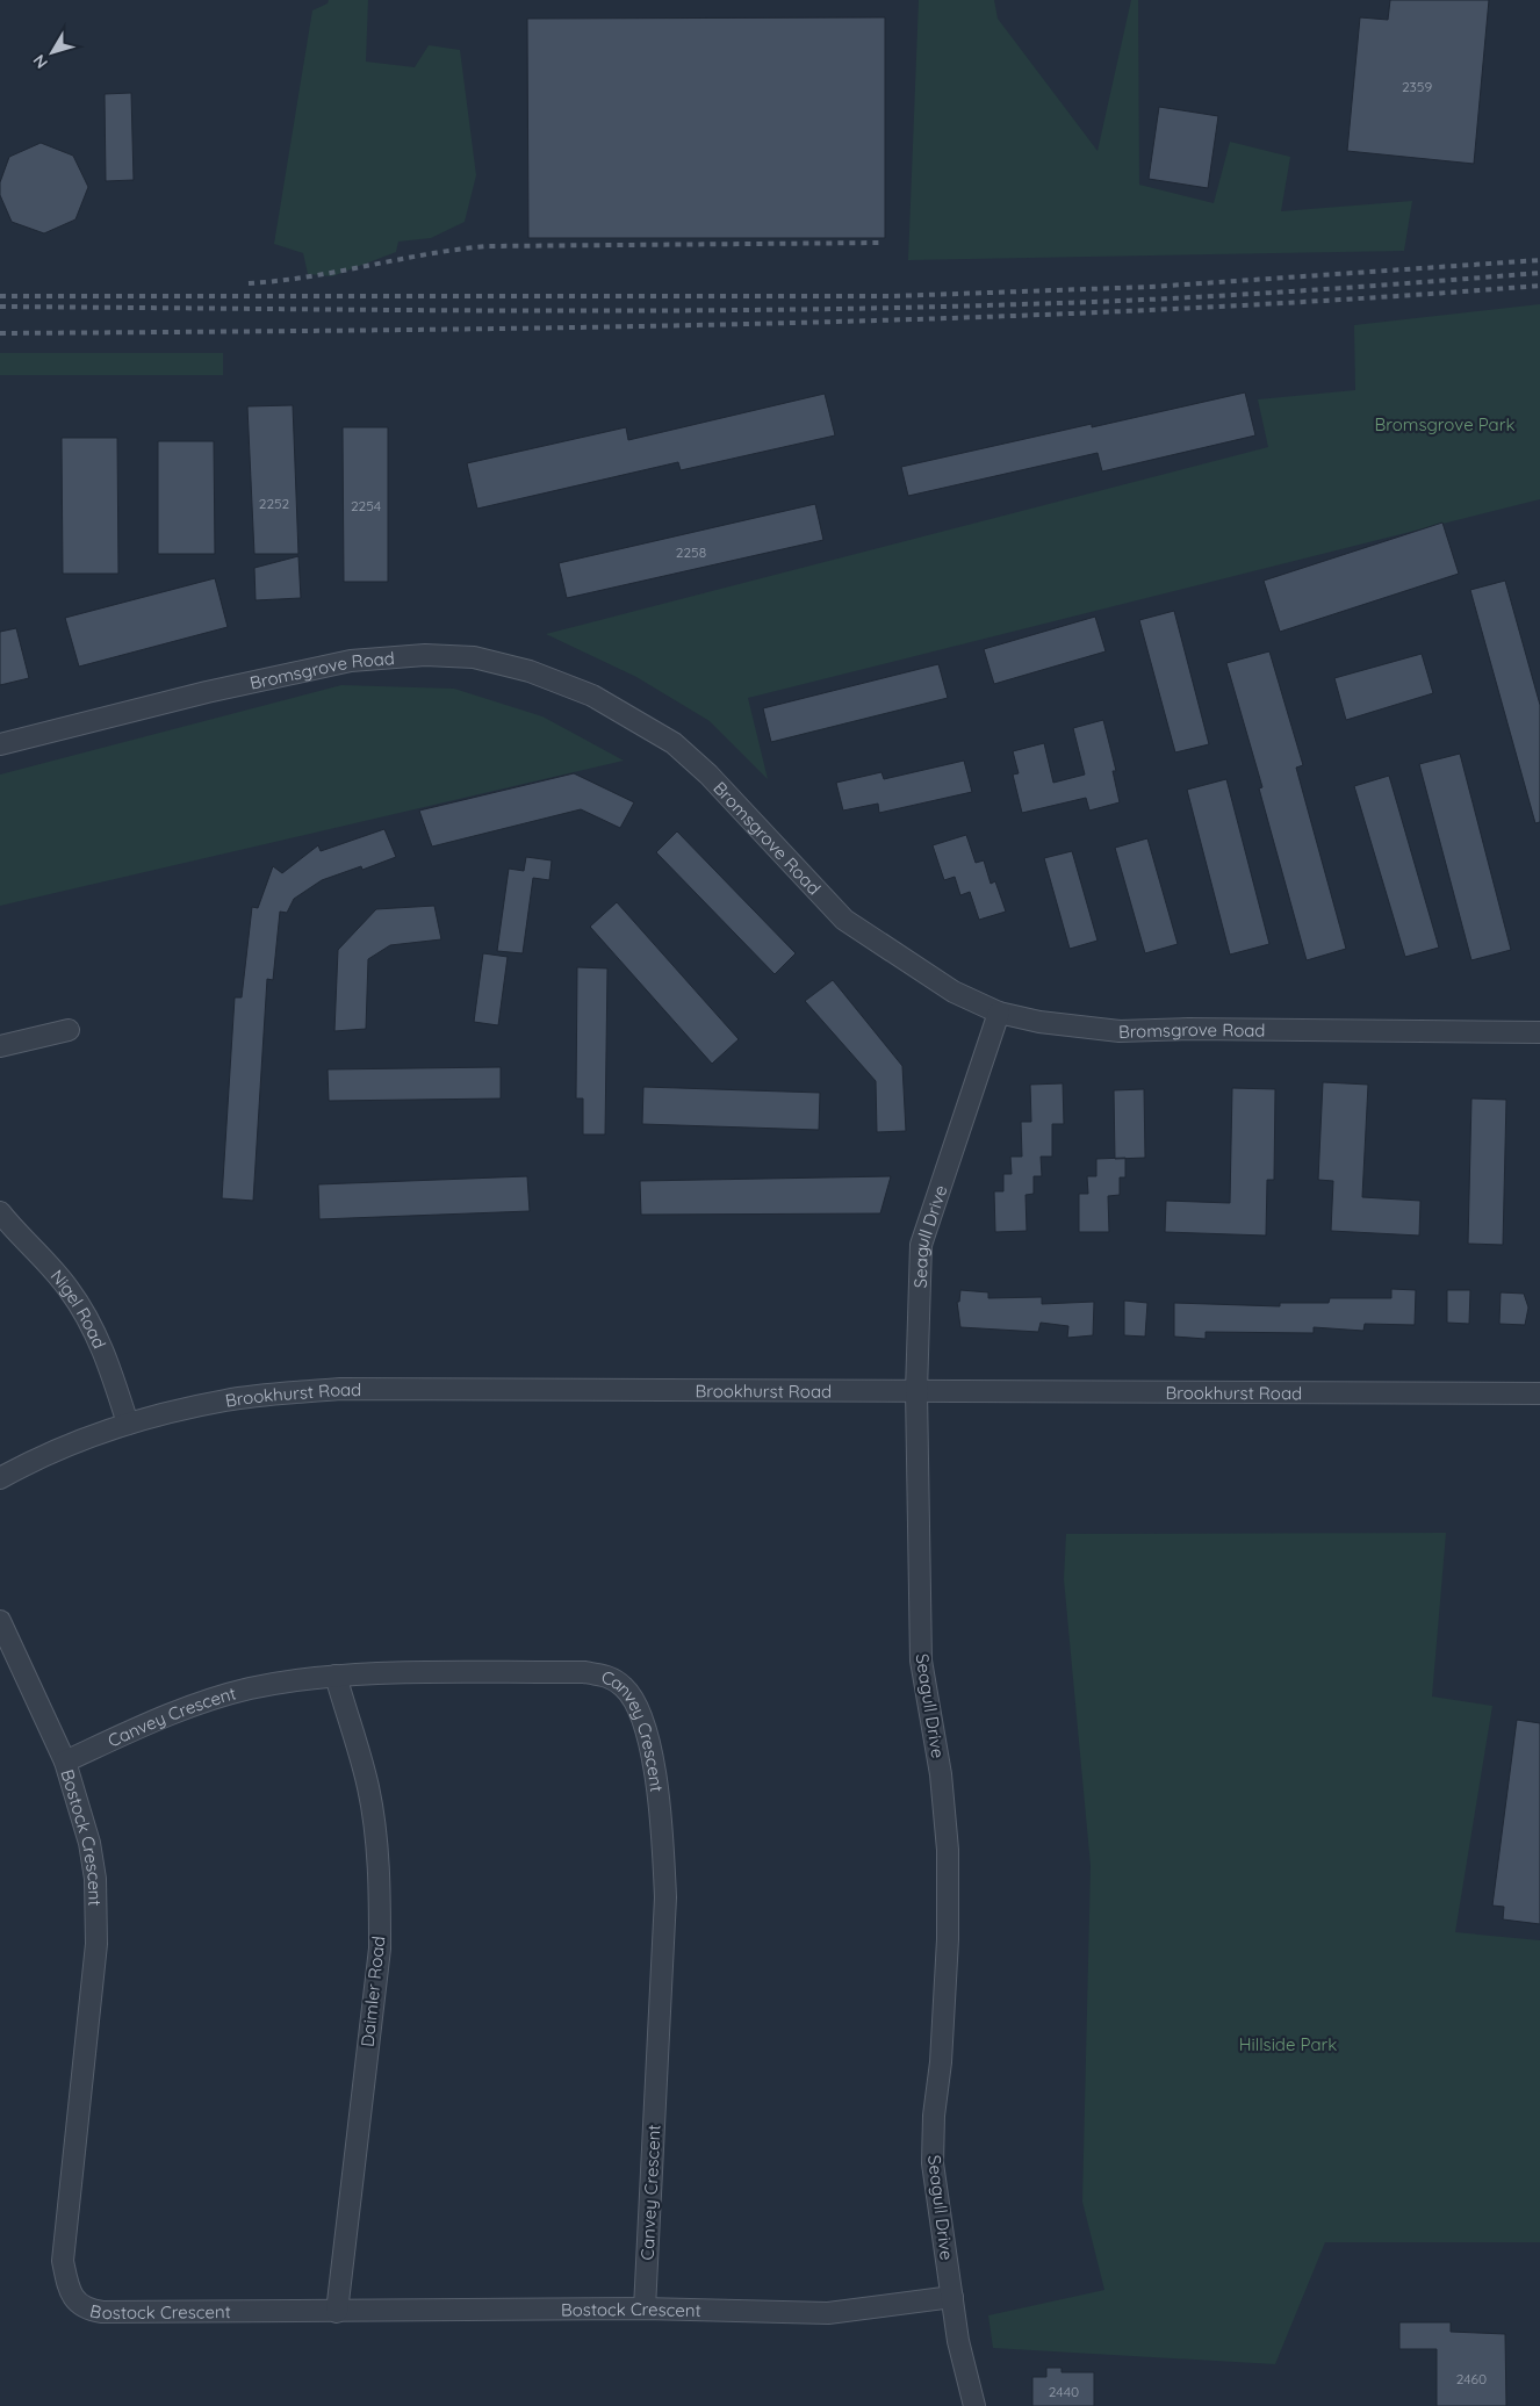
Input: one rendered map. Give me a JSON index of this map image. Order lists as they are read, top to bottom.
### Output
{
  "streets": {
    "street": [
      "Bromsgrove Road",
      "Seagull Drive",
      "Nigel Road",
      "Brookhurst Road",
      "Canvey Crescent",
      "Bostock Crescent",
      "Daimler Road"
    ]
  },
  "crossings": [
    ["Bromsgrove Road", "Seagull Drive"],
    ["Seagull Drive", "Brookhurst Road"],
    ["Seagull Drive", "Bostock Crescent"],
    ["Nigel Road", "Brookhurst Road"],
    ["Canvey Crescent", "Bostock Crescent"],
    ["Canvey Crescent", "Daimler Road"],
    ["Bostock Crescent", "Daimler Road"]
  ],
  "parks": ["Bromsgrove Park", "Hillside Park"],
  "house_numbers": [
    "2359",
    "2252",
    "2254",
    "2258",
    "2460",
    "2440"
  ],
  "north": "bottom left"
}
